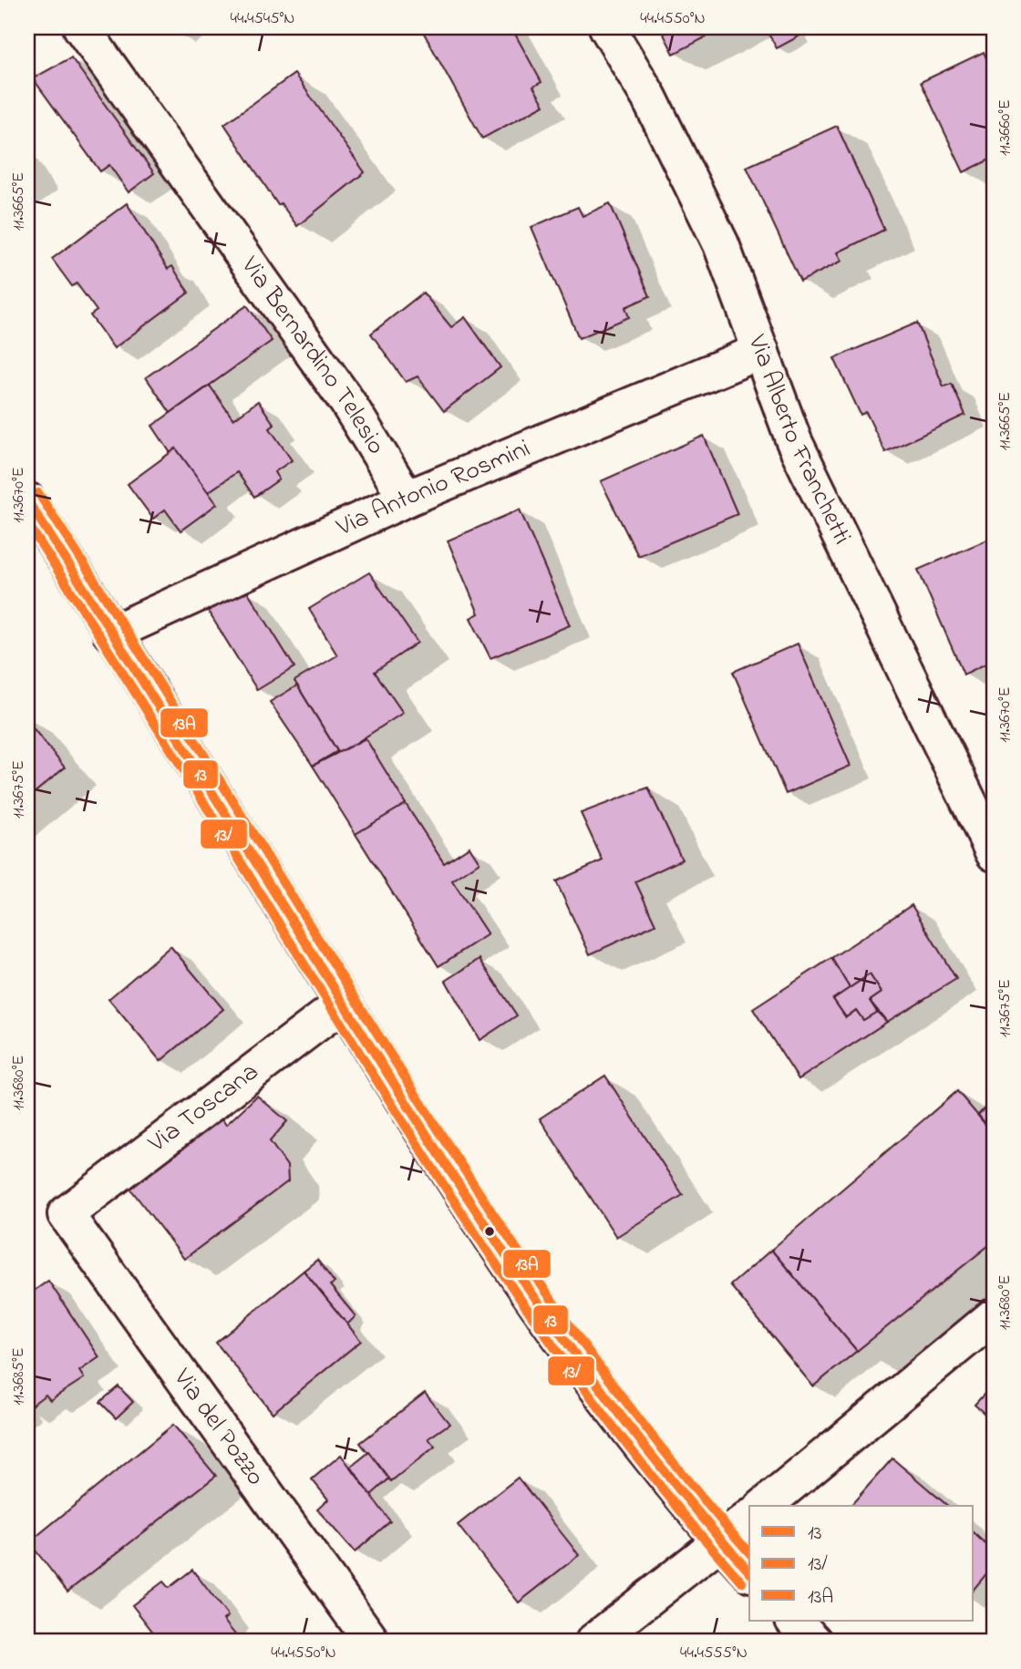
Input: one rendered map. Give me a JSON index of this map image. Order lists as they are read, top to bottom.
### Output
{
  "streets": {
    "street": [
      "Via Bernardino Telesio",
      "Via Alberto Franchetti",
      "Via Antonio Rosmini",
      "Via Toscana",
      "Via del Pozzo"
    ]
  },
  "crossings": [
    ["Via Bernardino Telesio", "Via Antonio Rosmini"],
    ["Via Alberto Franchetti", "Via Antonio Rosmini"],
    ["Via Toscana", "Via del Pozzo"]
  ],
  "lines": ["transit line 13A", "transit line 13", "transit line 13/"],
  "legend": ["13", "13/", "13A"],
  "coordinates": [
    "44.4545°N",
    "44.4550°N",
    "11.3660°E",
    "11.3665°E",
    "11.3670°E",
    "11.3675°E",
    "11.3680°E",
    "11.3685°E",
    "44.4555°N"
  ]
}
